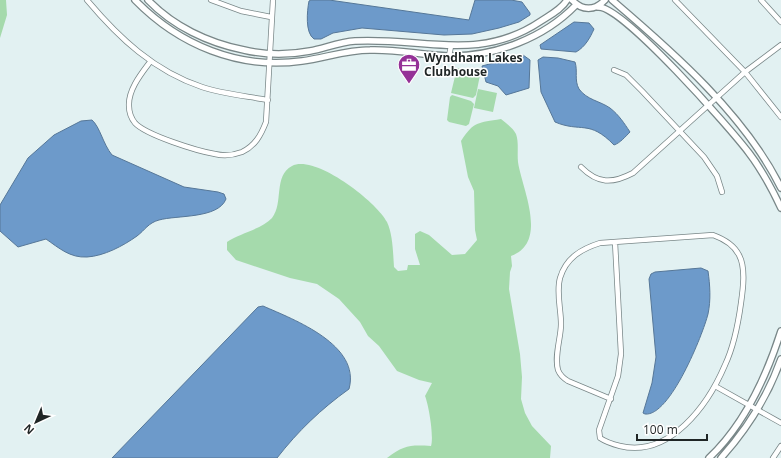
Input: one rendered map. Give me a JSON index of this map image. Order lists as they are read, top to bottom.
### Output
{
  "places": {
    "office": ["Wyndham Lakes Clubhouse"]
  },
  "scale_bar": "100 m",
  "north": "bottom left"
}
